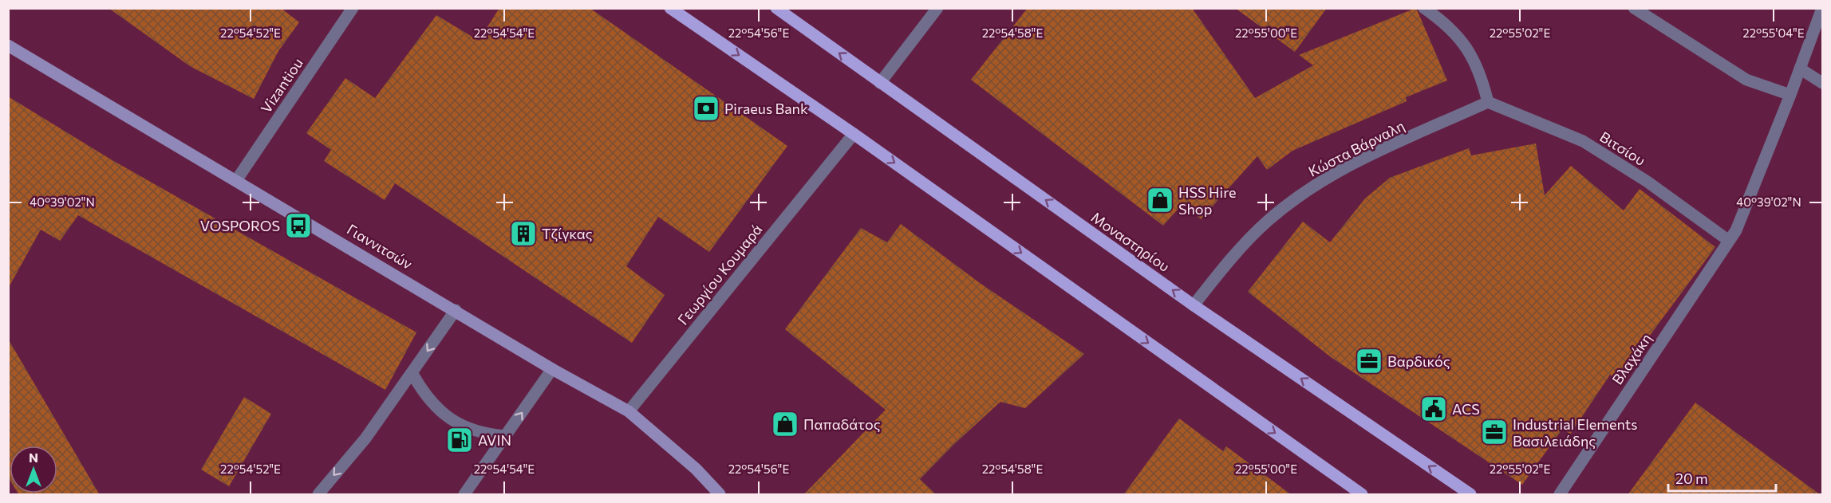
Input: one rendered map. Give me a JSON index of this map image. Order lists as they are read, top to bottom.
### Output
{
  "streets": {
    "main road": ["Μοναστηρίου", "Γιαννιτσών"],
    "street": [
      "Vizantiou",
      "Κώστα Βάρναλη",
      "Βιτσίου",
      "Γεωργίου Κουμαρά",
      "Βλαχάκη"
    ]
  },
  "crossings": [
    ["Vizantiou", "Γιαννιτσών"],
    ["Κώστα Βάρναλη", "Βιτσίου"],
    ["Κώστα Βάρναλη", "Μοναστηρίου"],
    ["Βιτσίου", "Βλαχάκη"],
    ["Γιαννιτσών", "Γεωργίου Κουμαρά"]
  ],
  "places": {
    "bank": ["Piraeus Bank"],
    "shop": ["HSS Hire Shop", "Παπαδάτος"],
    "bus stop": ["VOSPOROS"],
    "building": ["Τζίγκας"],
    "office": ["Βαρδικός", "Industrial Elements Βασιλειάδης"],
    "public building": ["ACS"],
    "fuel station": ["AVIN"]
  },
  "scale_bar": "20 m",
  "north": "top",
  "coordinates": [
    "22°54'52\"E",
    "22°54'54\"E",
    "22°54'56\"E",
    "22°54'58\"E",
    "22°55'00\"E",
    "22°55'02\"E",
    "22°55'04\"E",
    "40°39'02\"N"
  ]
}
